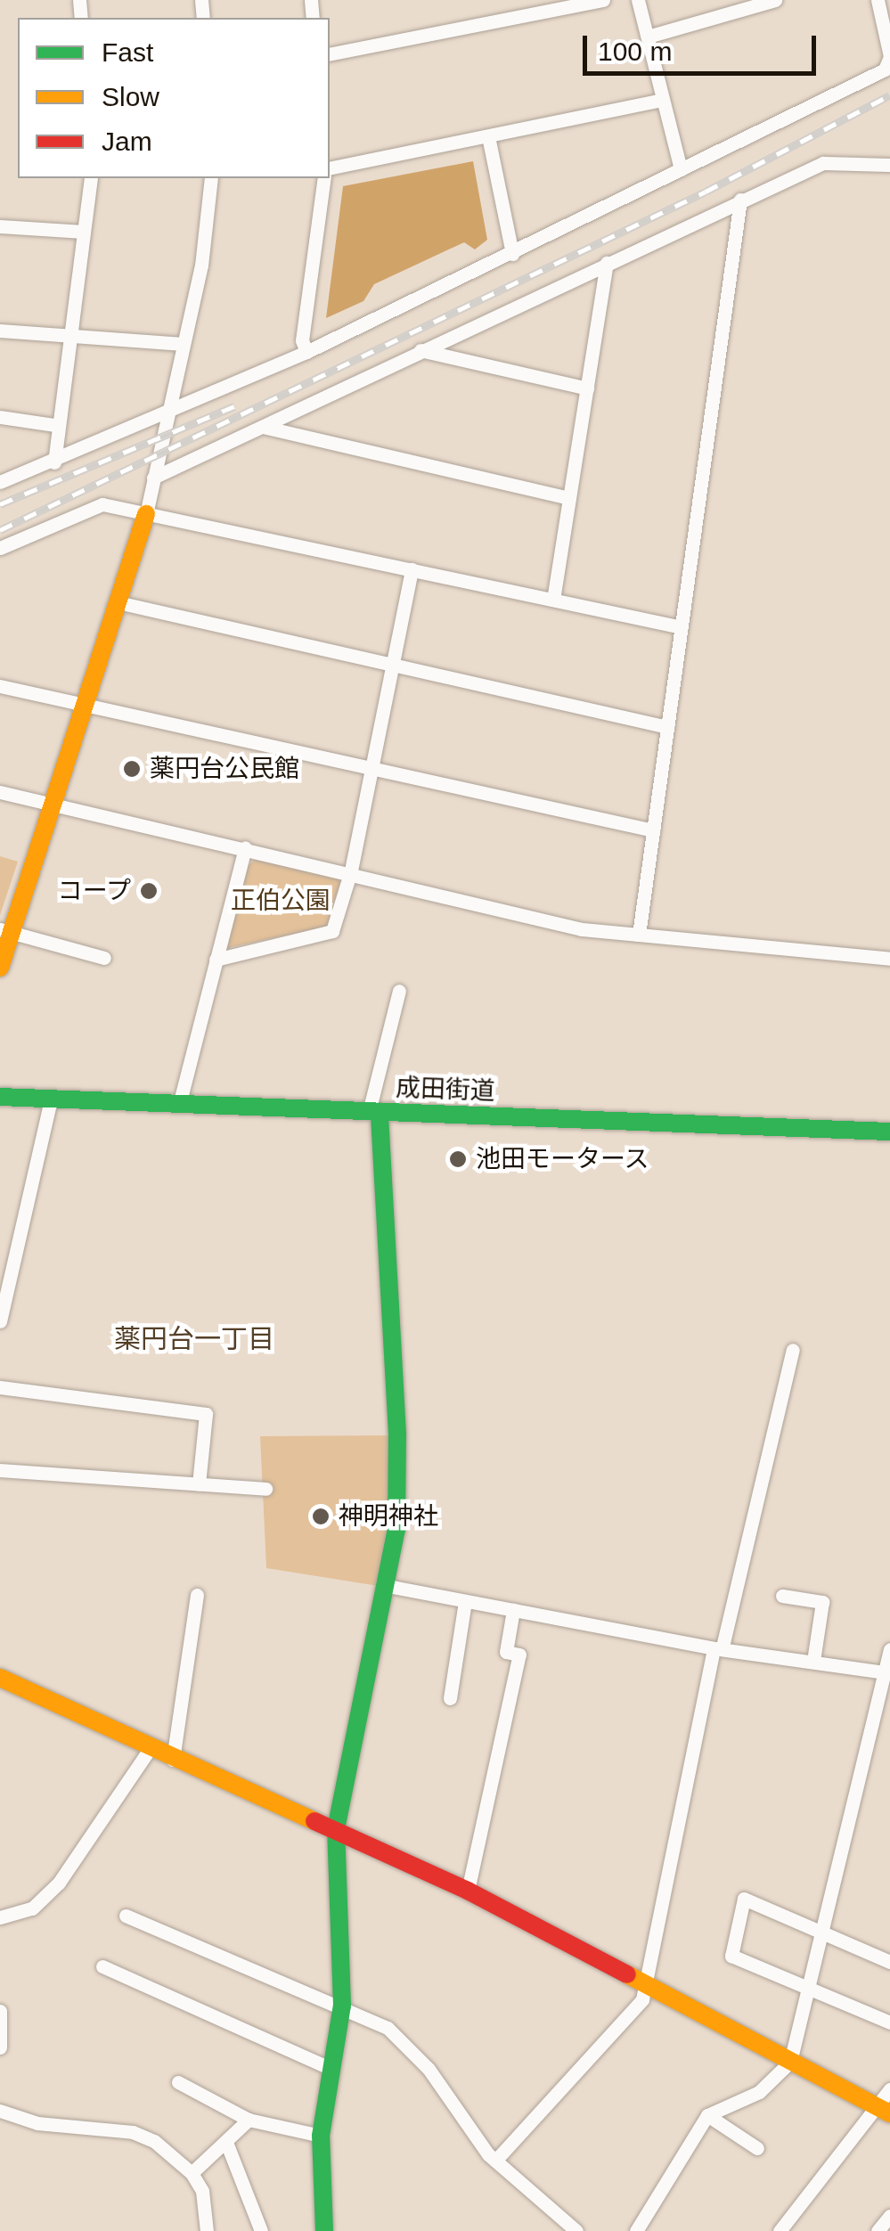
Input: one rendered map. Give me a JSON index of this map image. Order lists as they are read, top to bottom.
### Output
{
  "streets": {
    "main road": ["成田街道"]
  },
  "districts": ["薬円台一丁目"],
  "parks": ["正伯公園"],
  "places": [
    "薬円台公民館",
    "コープ",
    "池田モータース",
    "神明神社"
  ],
  "legend": ["Fast", "Slow", "Jam"],
  "scale_bar": "100 m"
}
